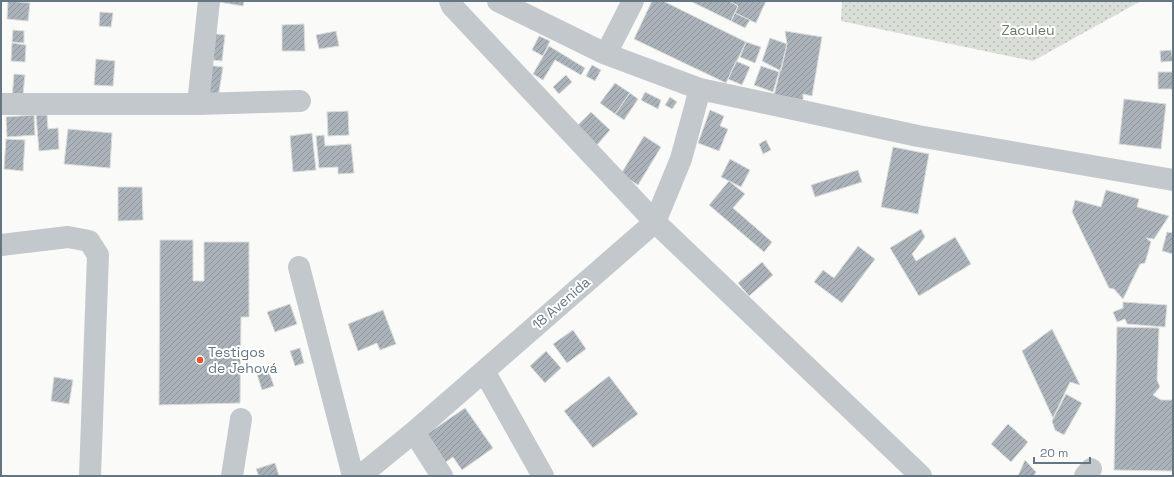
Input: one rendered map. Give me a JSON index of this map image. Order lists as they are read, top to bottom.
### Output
{
  "streets": {
    "street": ["18 Avenida"]
  },
  "parks": ["Zaculeu"],
  "places": ["Testigos de Jehová"],
  "scale_bar": "20 m"
}
